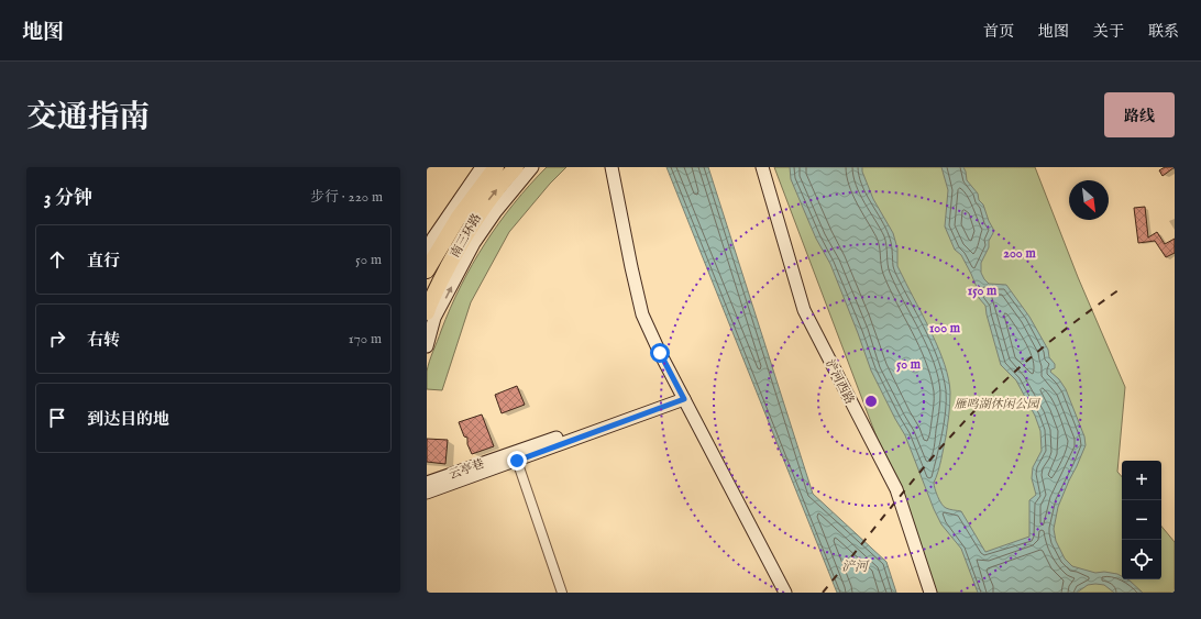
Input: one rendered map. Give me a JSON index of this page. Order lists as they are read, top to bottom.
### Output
{
  "streets": {
    "highway": ["南三环路"],
    "street": ["浐河西路", "云亭巷"]
  },
  "water": ["浐河"],
  "parks": ["雁鸣湖休闲公园"],
  "north": "bottom right",
  "page": {
    "header": "地图",
    "nav": [
      "首页",
      "地图",
      "关于",
      "联系"
    ],
    "title": "交通指南",
    "buttons": "路线",
    "heading": ["3 分钟", "步行 · 220 m"],
    "list": [
      ["直行", "50 m"],
      ["右转", "170 m"],
      "到达目的地"
    ],
    "map_buttons": ["+", "−"]
  },
  "rings": [
    "200 m",
    "150 m",
    "100 m",
    "50 m"
  ]
}
